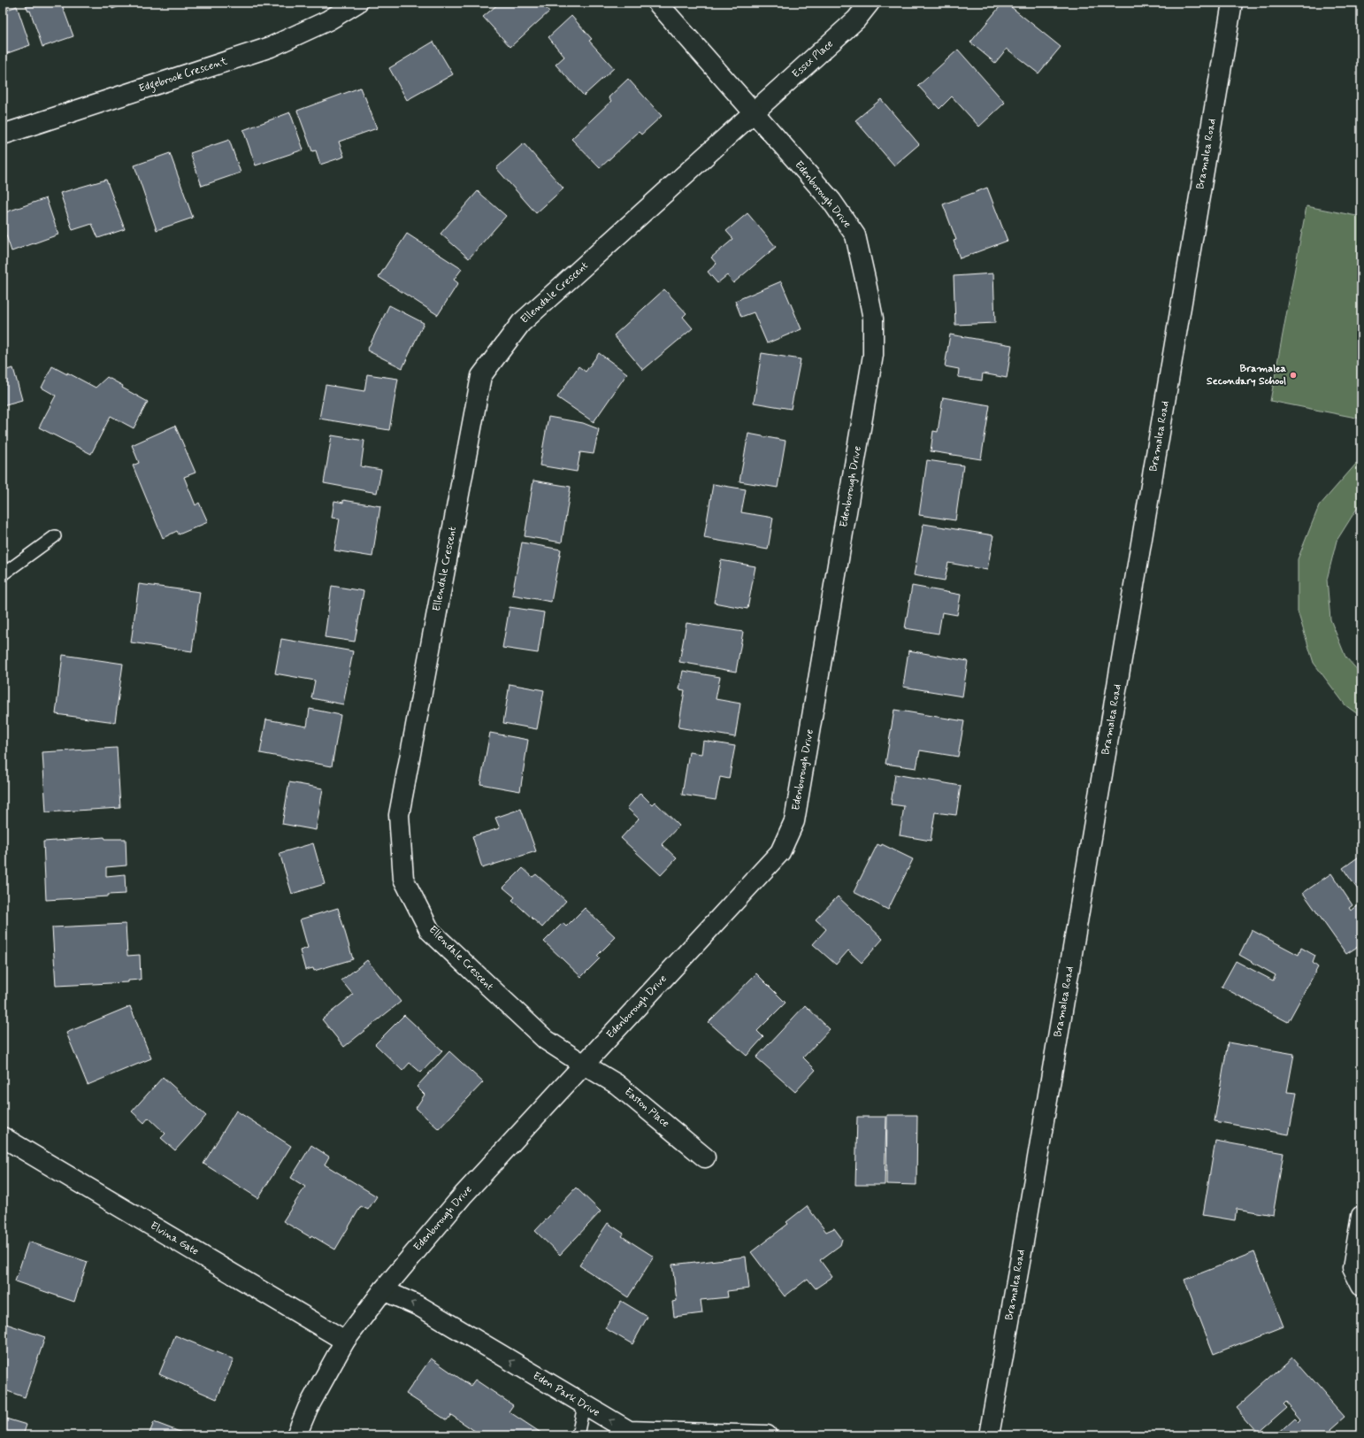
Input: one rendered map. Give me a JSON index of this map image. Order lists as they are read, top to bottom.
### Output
{
  "streets": {
    "street": [
      "Essex Place",
      "Edgebrook Crescent",
      "Bramalea Road",
      "Edenborough Drive",
      "Ellendale Crescent",
      "Easton Place",
      "Elvina Gate",
      "Eden Park Drive"
    ]
  },
  "crossings": [
    ["Essex Place", "Edenborough Drive"],
    ["Essex Place", "Ellendale Crescent"],
    ["Edenborough Drive", "Ellendale Crescent"],
    ["Edenborough Drive", "Easton Place"],
    ["Edenborough Drive", "Elvina Gate"],
    ["Edenborough Drive", "Eden Park Drive"],
    ["Ellendale Crescent", "Easton Place"]
  ],
  "one_way": ["Eden Park Drive"],
  "places": ["Bramalea Secondary School"]
}
